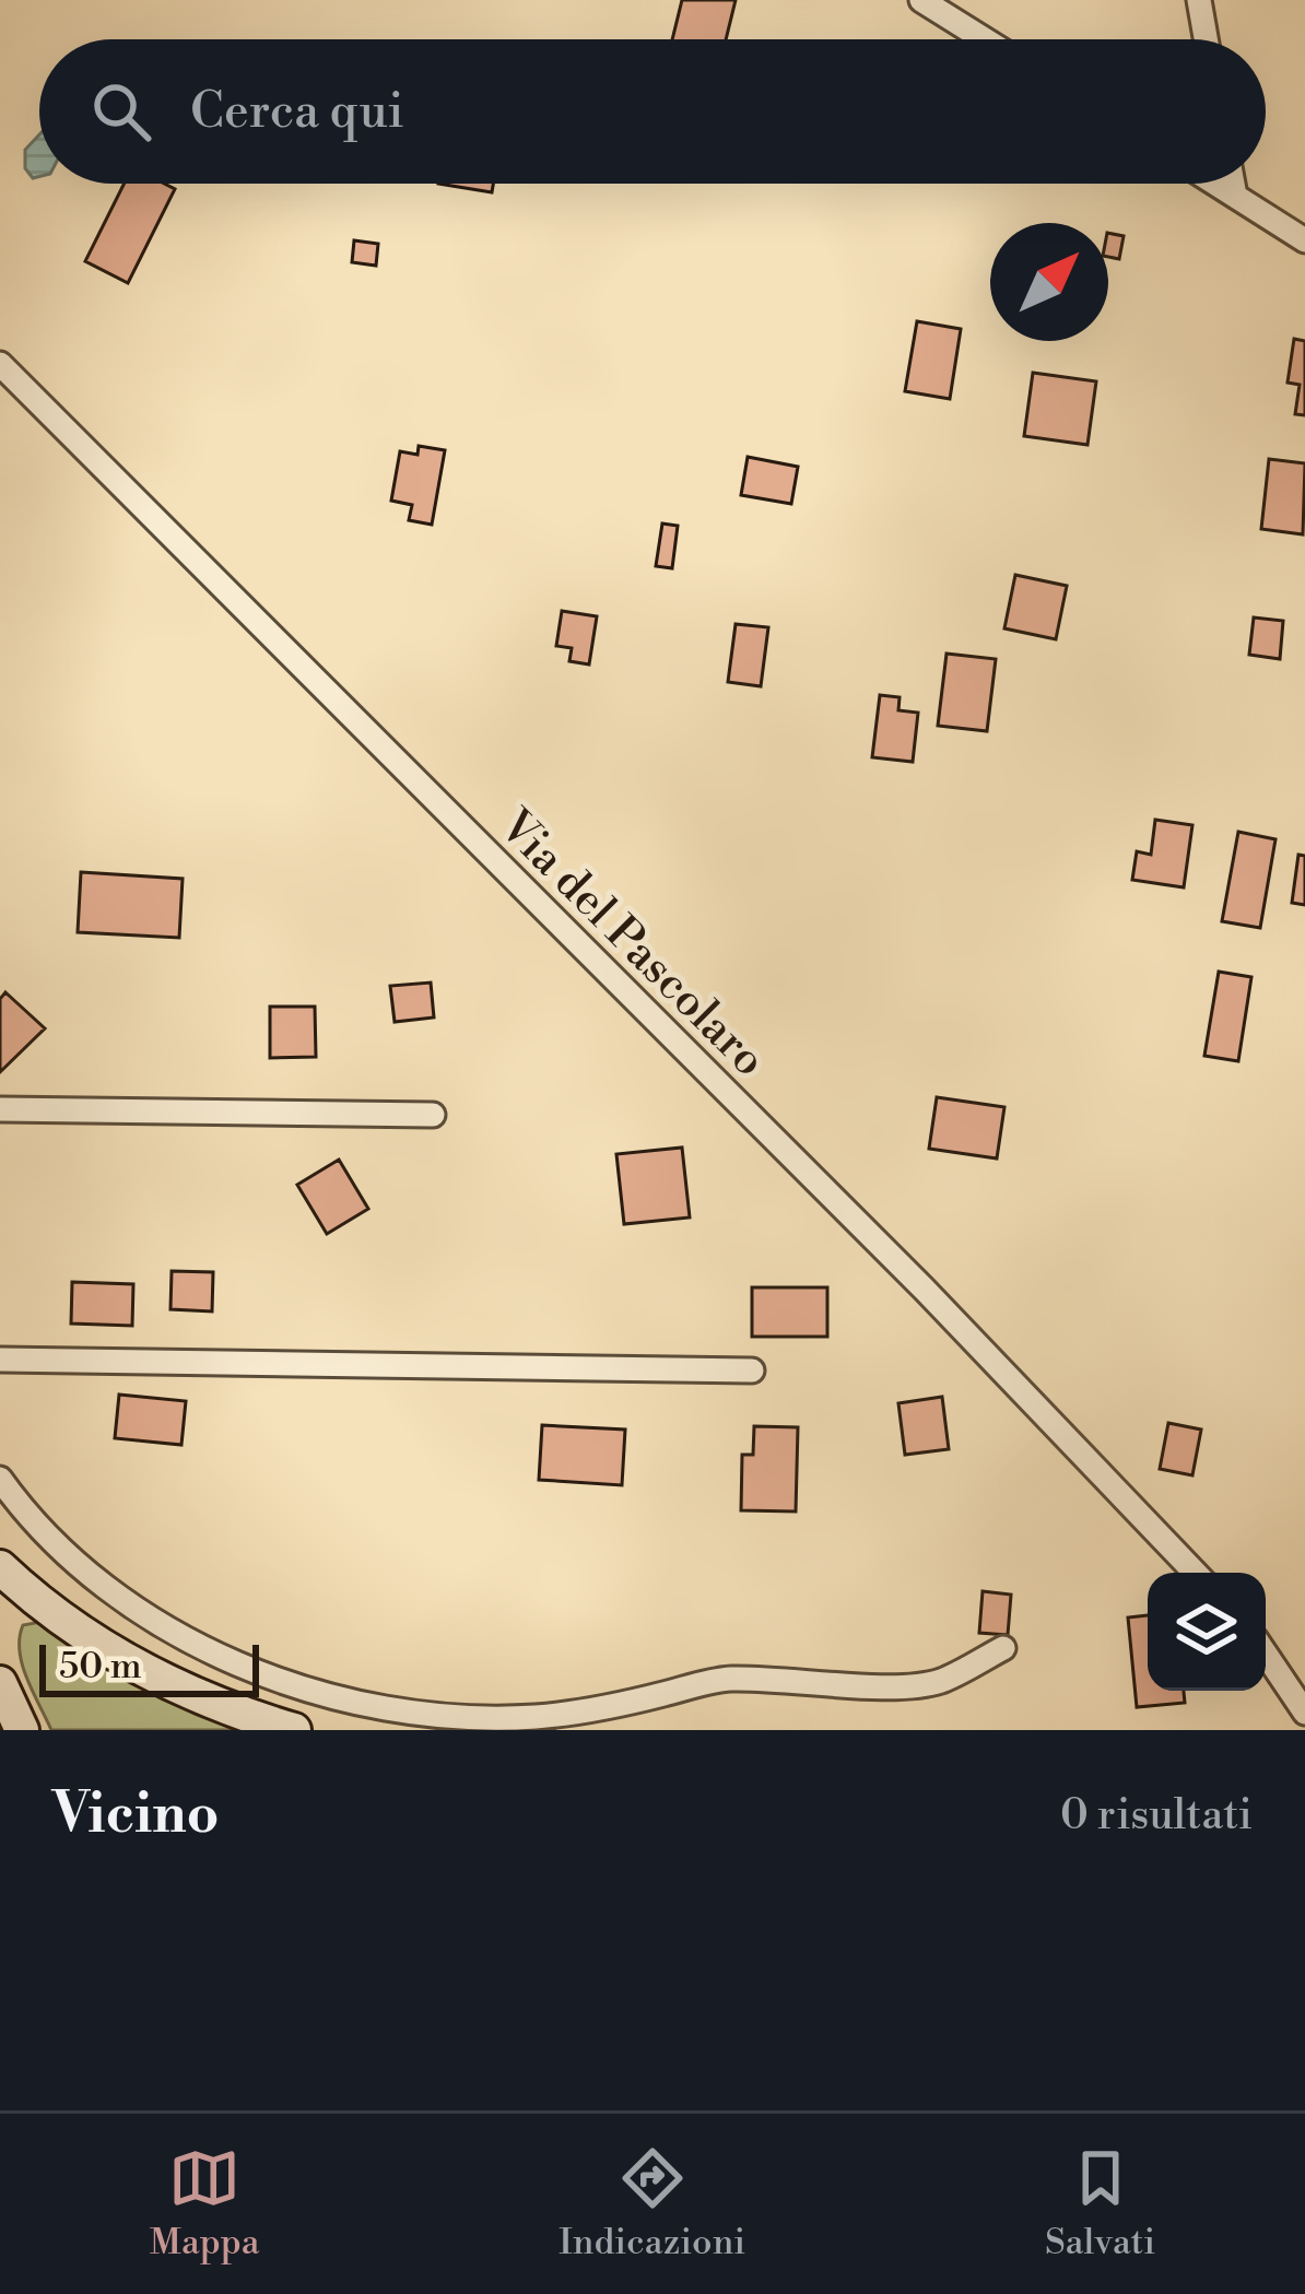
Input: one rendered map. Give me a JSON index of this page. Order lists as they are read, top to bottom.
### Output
{
  "streets": {
    "street": ["Via del Pascolaro"]
  },
  "scale_bar": "50 m",
  "north": "top right",
  "page": {
    "search": "Cerca qui",
    "scale": "50 m",
    "heading": ["Vicino", "0 risultati"],
    "nav": ["Mappa", "Indicazioni", "Salvati"]
  }
}
